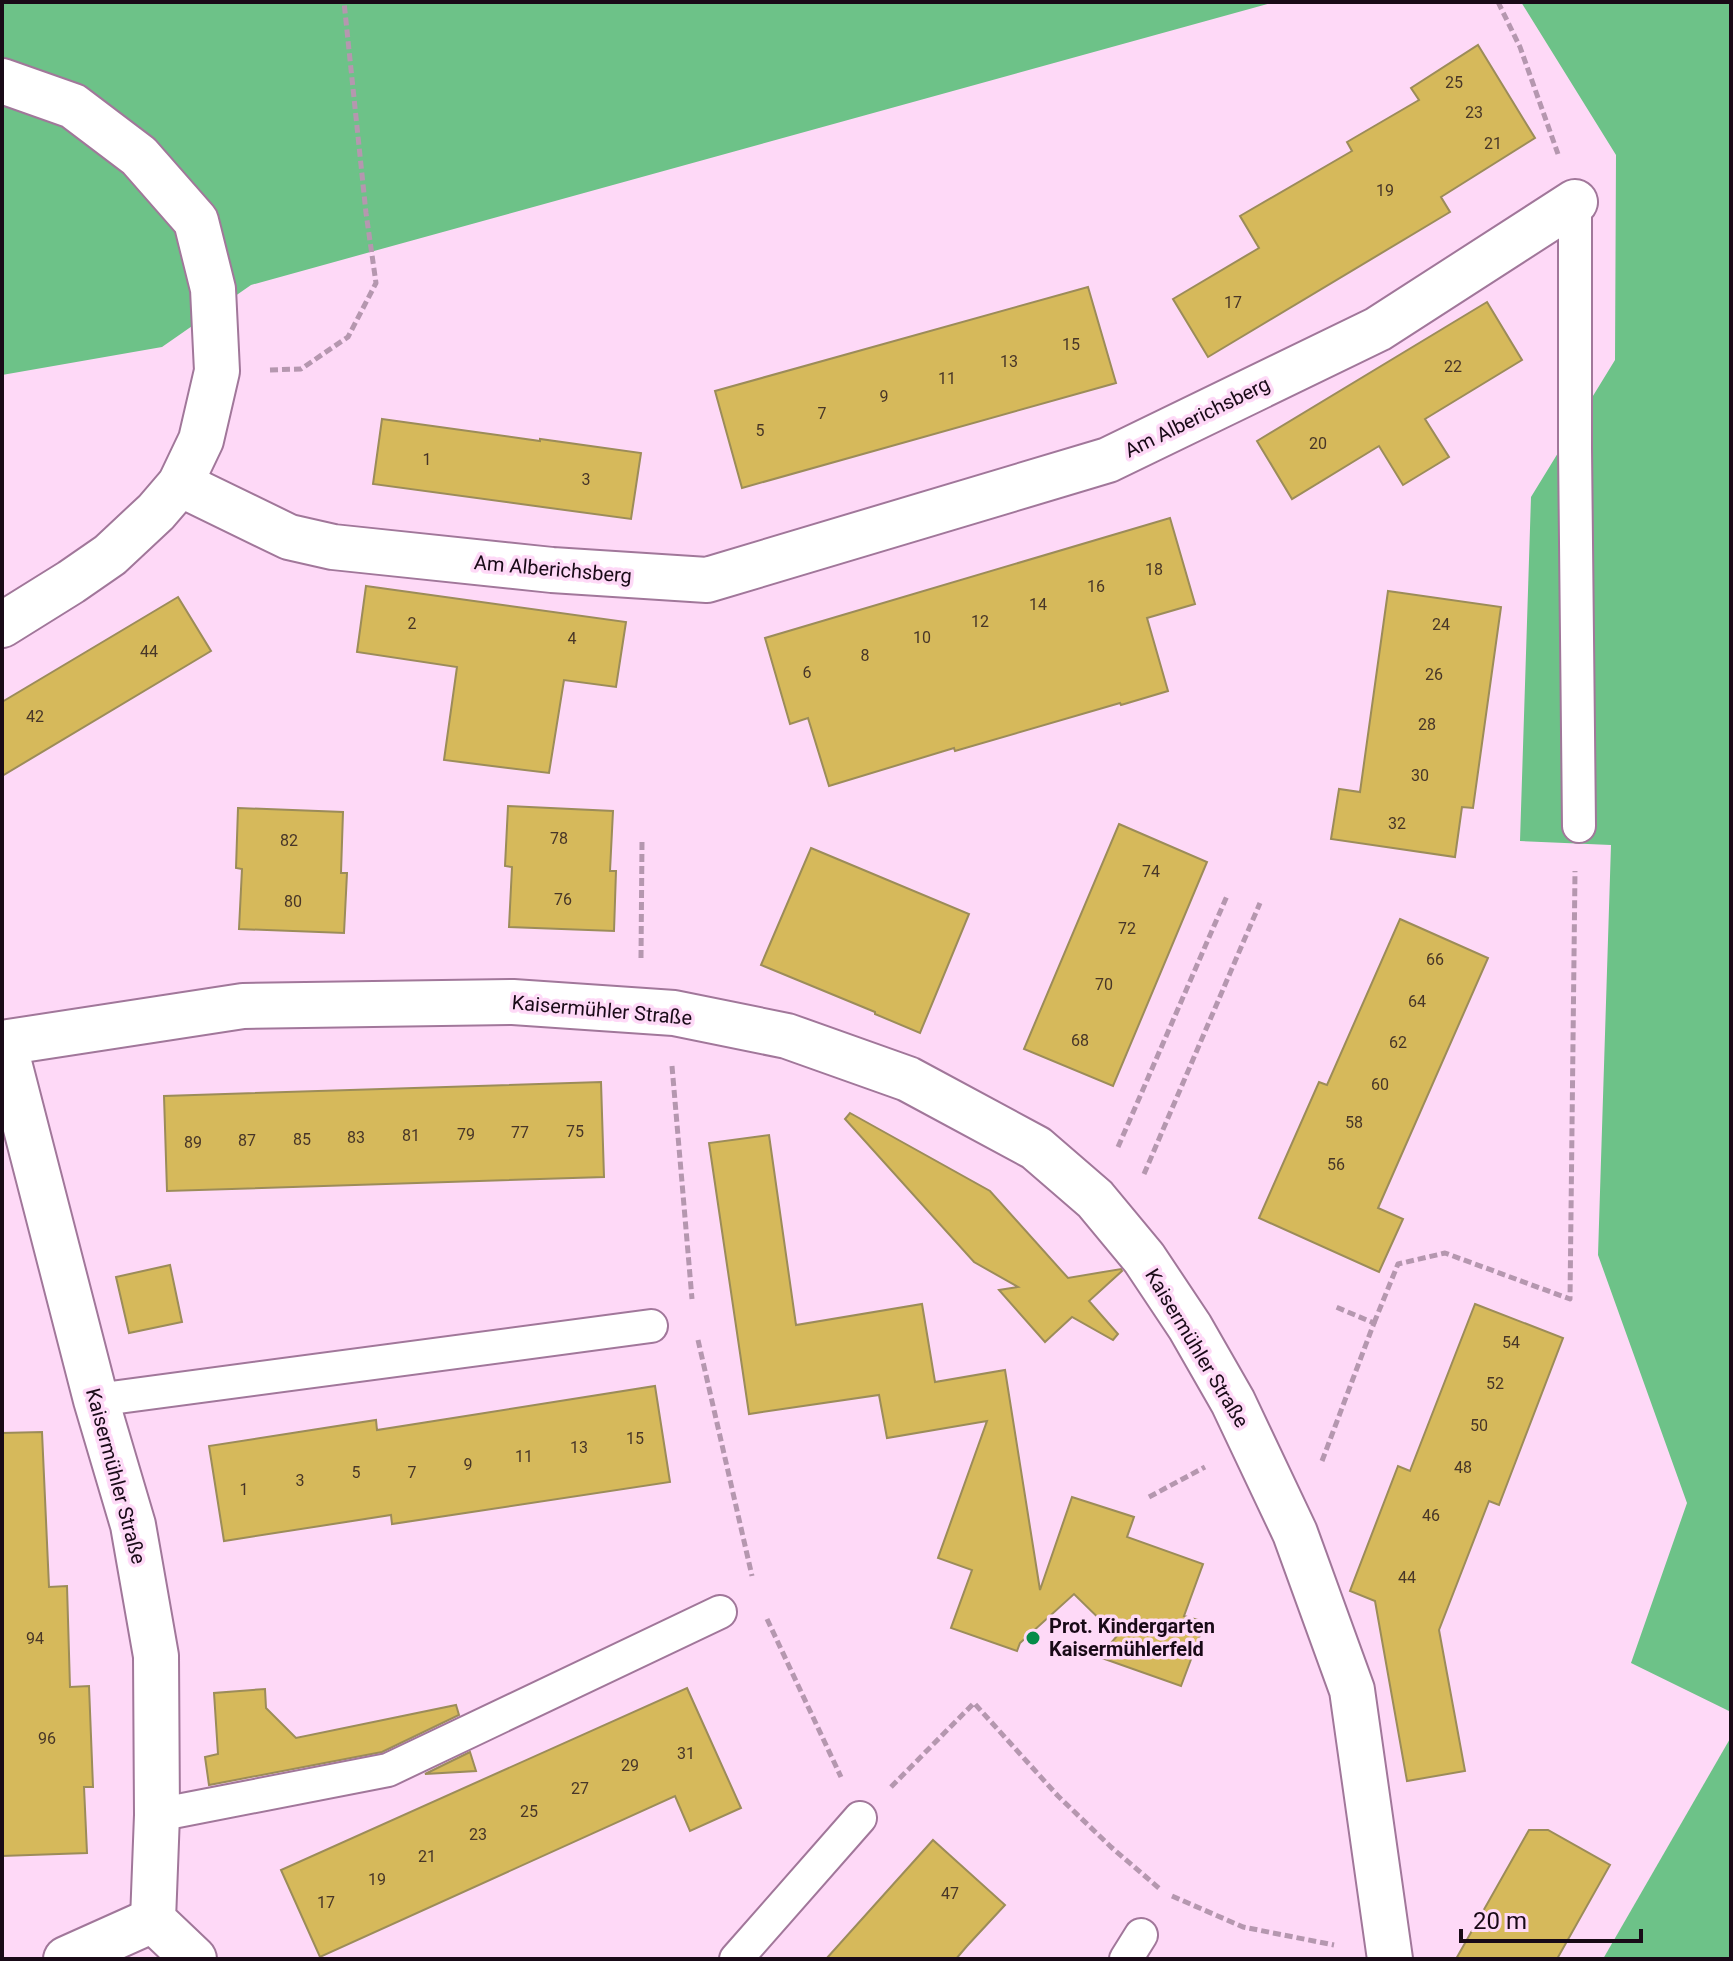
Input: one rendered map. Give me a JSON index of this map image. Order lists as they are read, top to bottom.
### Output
{
  "streets": {
    "street": ["Am Alberichsberg", "Kaisermühler Straße"]
  },
  "places": ["Prot. Kindergarten Kaisermühlerfeld"],
  "house_numbers": [
    "25",
    "23",
    "21",
    "19",
    "17",
    "15",
    "13",
    "22",
    "11",
    "9",
    "7",
    "5",
    "20",
    "1",
    "3",
    "18",
    "16",
    "14",
    "12",
    "2",
    "24",
    "10",
    "4",
    "44",
    "8",
    "6",
    "26",
    "42",
    "28",
    "30",
    "32",
    "78",
    "82",
    "74",
    "76",
    "80",
    "72",
    "66",
    "70",
    "64",
    "68",
    "62",
    "60",
    "58",
    "75",
    "77",
    "79",
    "81",
    "83",
    "85",
    "87",
    "89",
    "56",
    "54",
    "52",
    "50",
    "15",
    "13",
    "11",
    "9",
    "48",
    "5",
    "7",
    "3",
    "1",
    "46",
    "44",
    "94",
    "96",
    "31",
    "29",
    "27",
    "25",
    "23",
    "21",
    "19",
    "47",
    "17"
  ],
  "scale_bar": "20 m"
}
